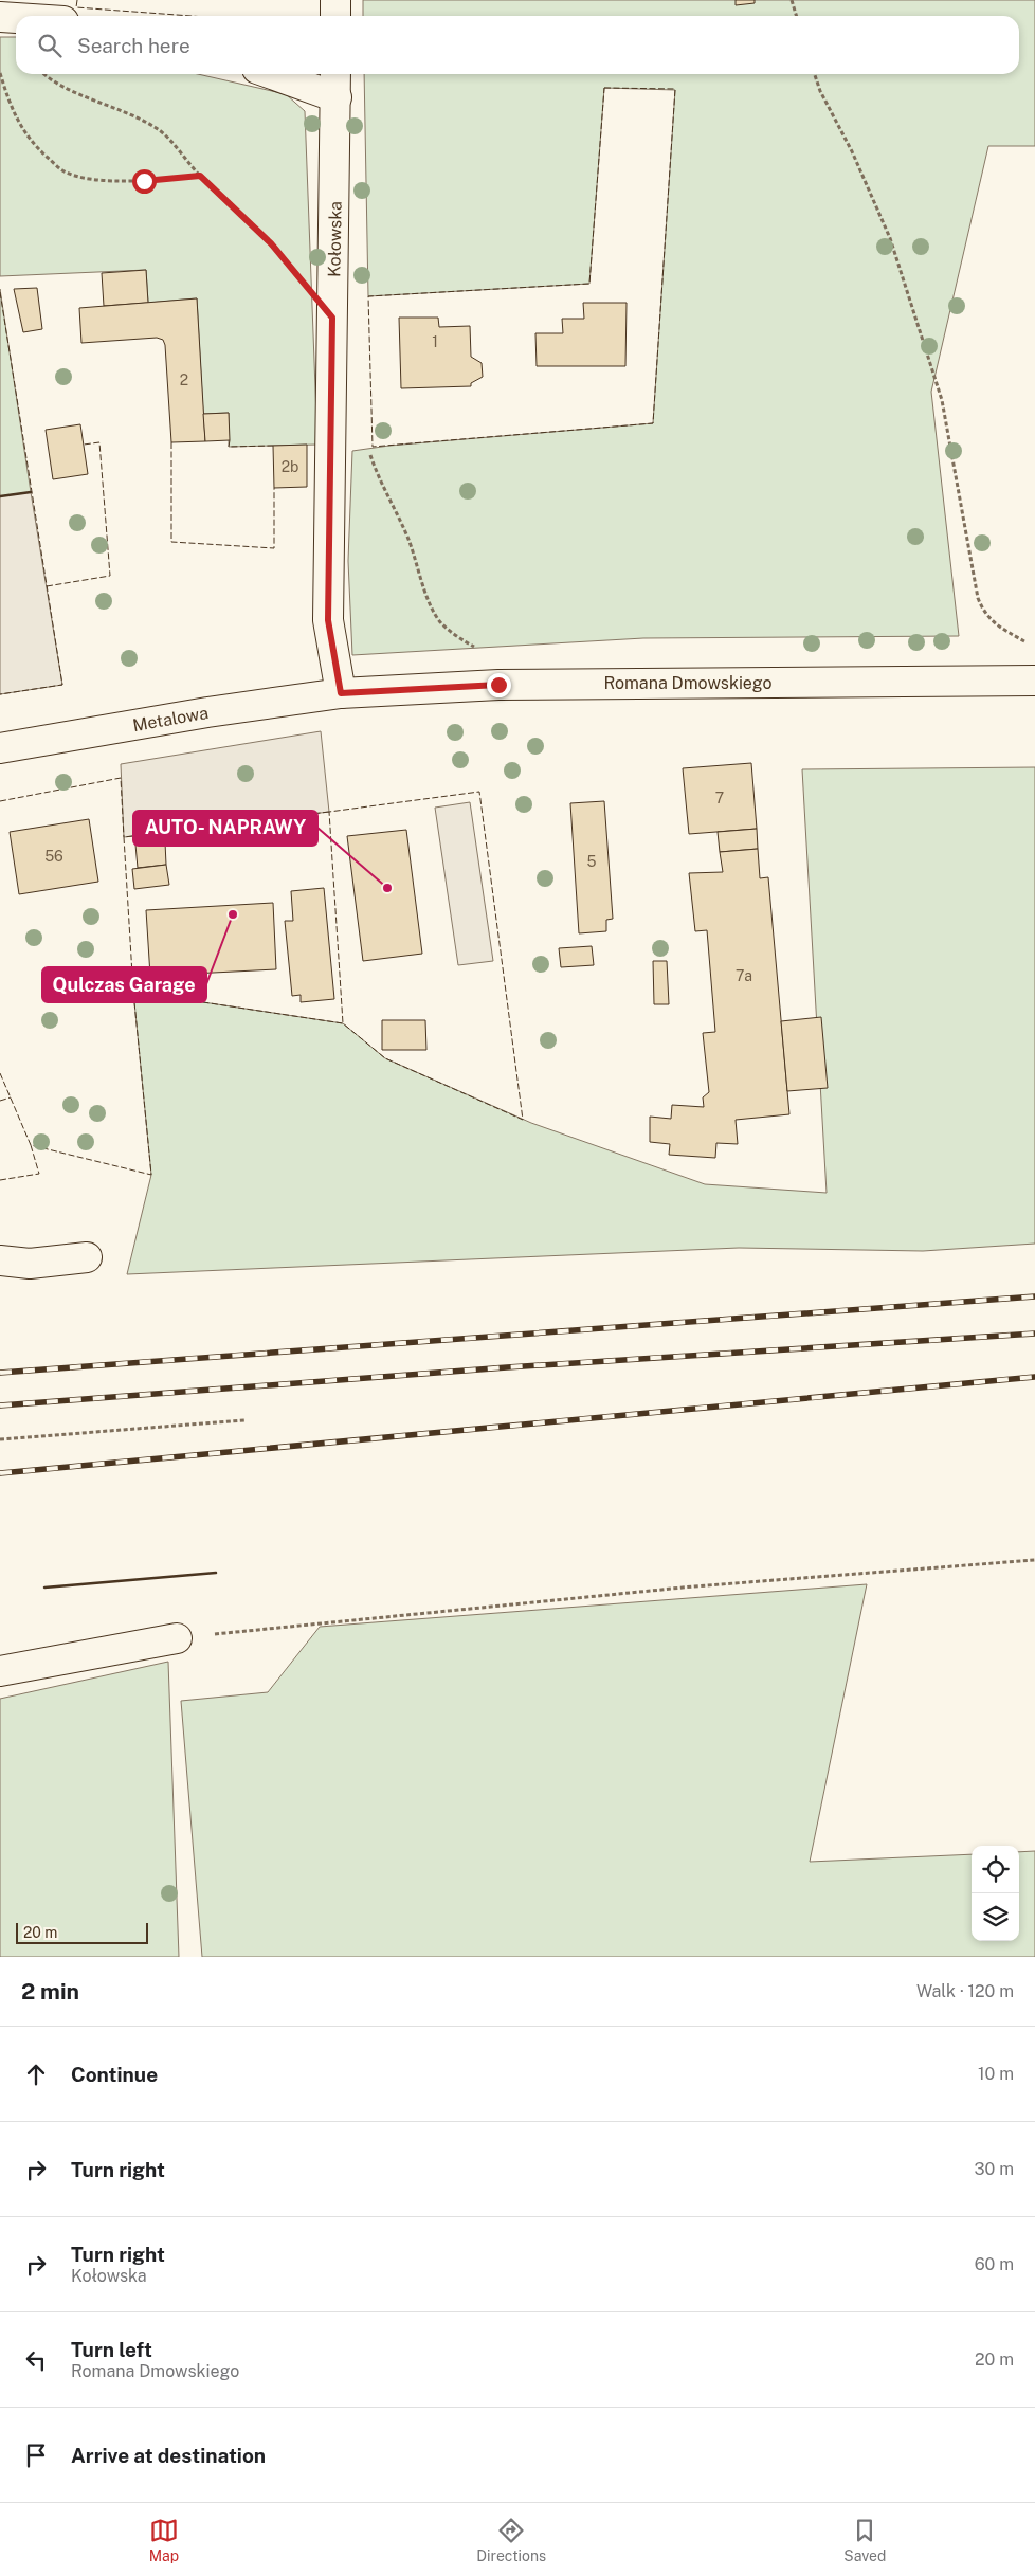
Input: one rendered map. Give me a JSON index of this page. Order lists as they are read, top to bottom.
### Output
{
  "streets": {
    "main road": ["Kołowska", "Romana Dmowskiego", "Metalowa"]
  },
  "crossings": [
    ["Kołowska", "Romana Dmowskiego"],
    ["Kołowska", "Metalowa"],
    ["Romana Dmowskiego", "Metalowa"]
  ],
  "places": ["AUTO- NAPRAWY", "Qulczas Garage"],
  "house_numbers": [
    "1",
    "2",
    "2b",
    "7",
    "56",
    "5",
    "7a"
  ],
  "scale_bar": "20 m",
  "page": {
    "search": "Search here",
    "scale": "20 m",
    "heading": ["2 min", "Walk · 120 m"],
    "list": [
      ["Continue", "10 m"],
      ["Turn right", "30 m"],
      ["Turn right", "Kołowska", "60 m"],
      ["Turn left", "Romana Dmowskiego", "20 m"],
      "Arrive at destination"
    ],
    "nav": ["Map", "Directions", "Saved"]
  }
}
